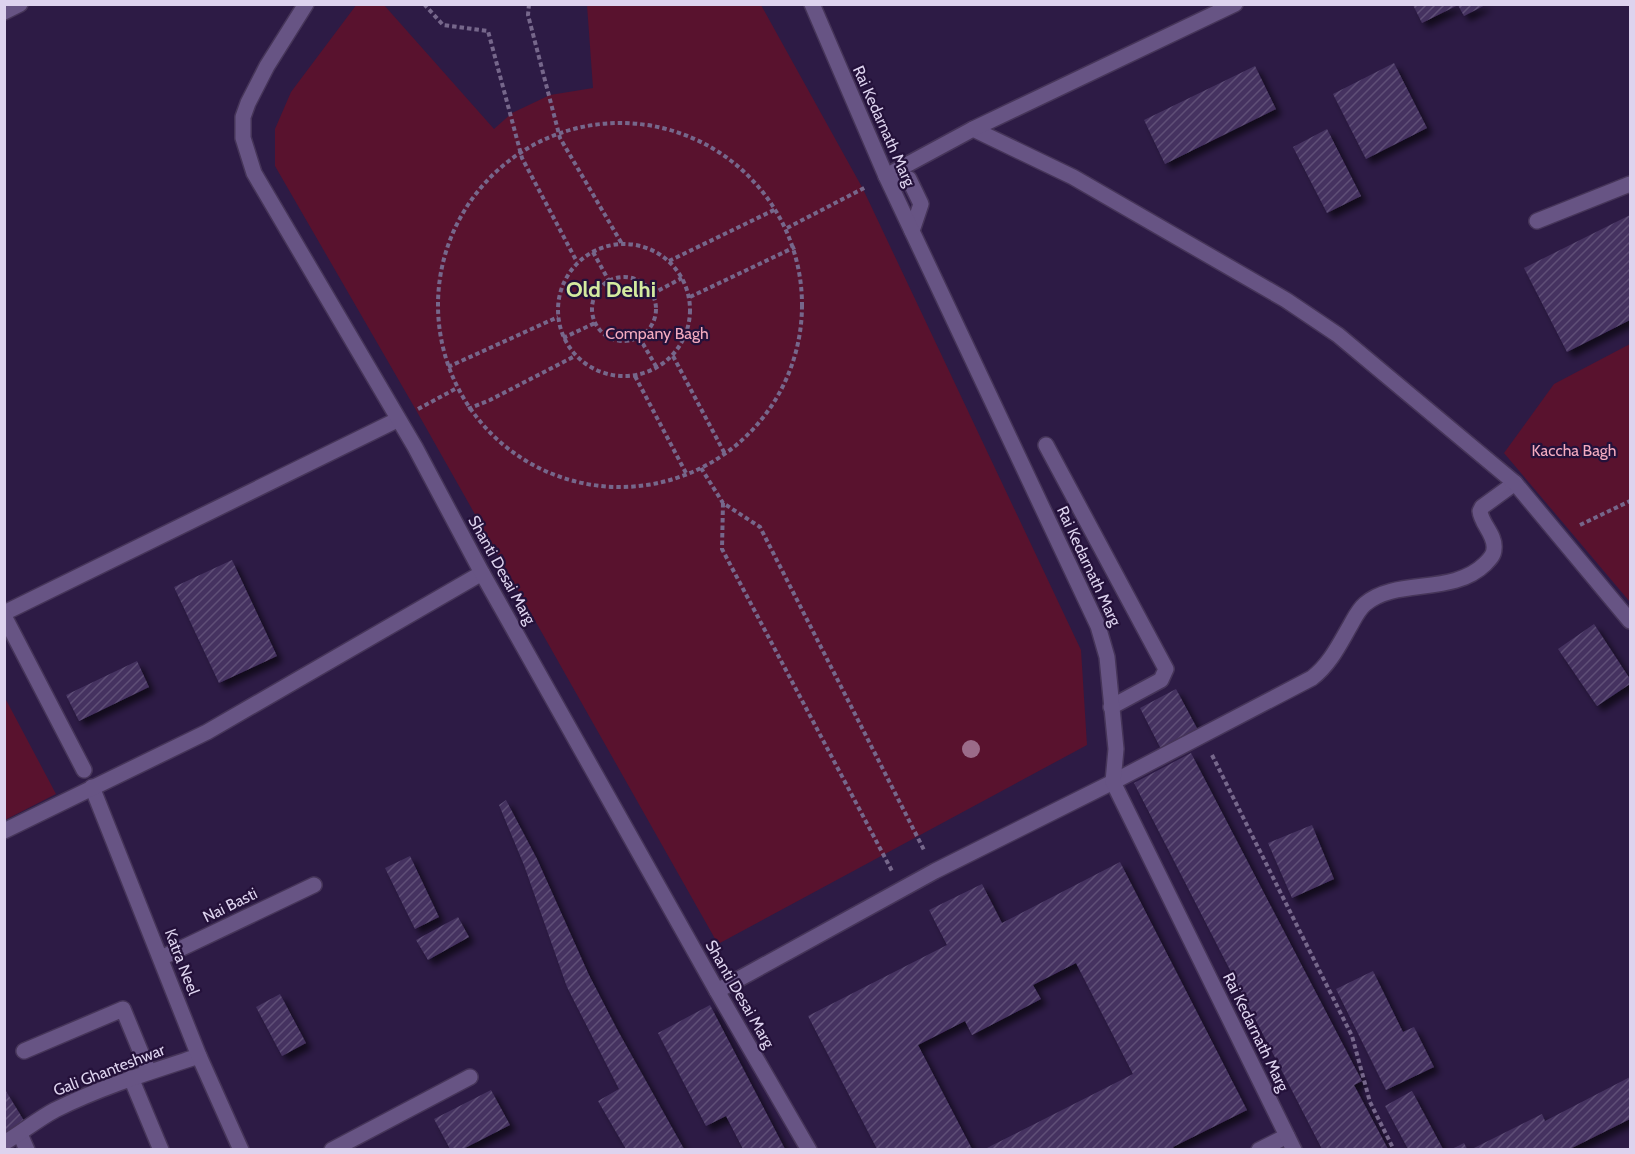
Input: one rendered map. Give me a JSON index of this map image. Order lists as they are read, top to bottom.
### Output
{
  "streets": {
    "street": [
      "Rai Kedarnath Marg",
      "Shanti Desai Marg",
      "Nai Basti",
      "Katra Neel",
      "Gali Ghanteshwar"
    ]
  },
  "crossings": [
    ["Nai Basti", "Katra Neel"],
    ["Katra Neel", "Gali Ghanteshwar"]
  ],
  "districts": ["Old Delhi"],
  "parks": ["Company Bagh", "Kaccha Bagh"]
}
